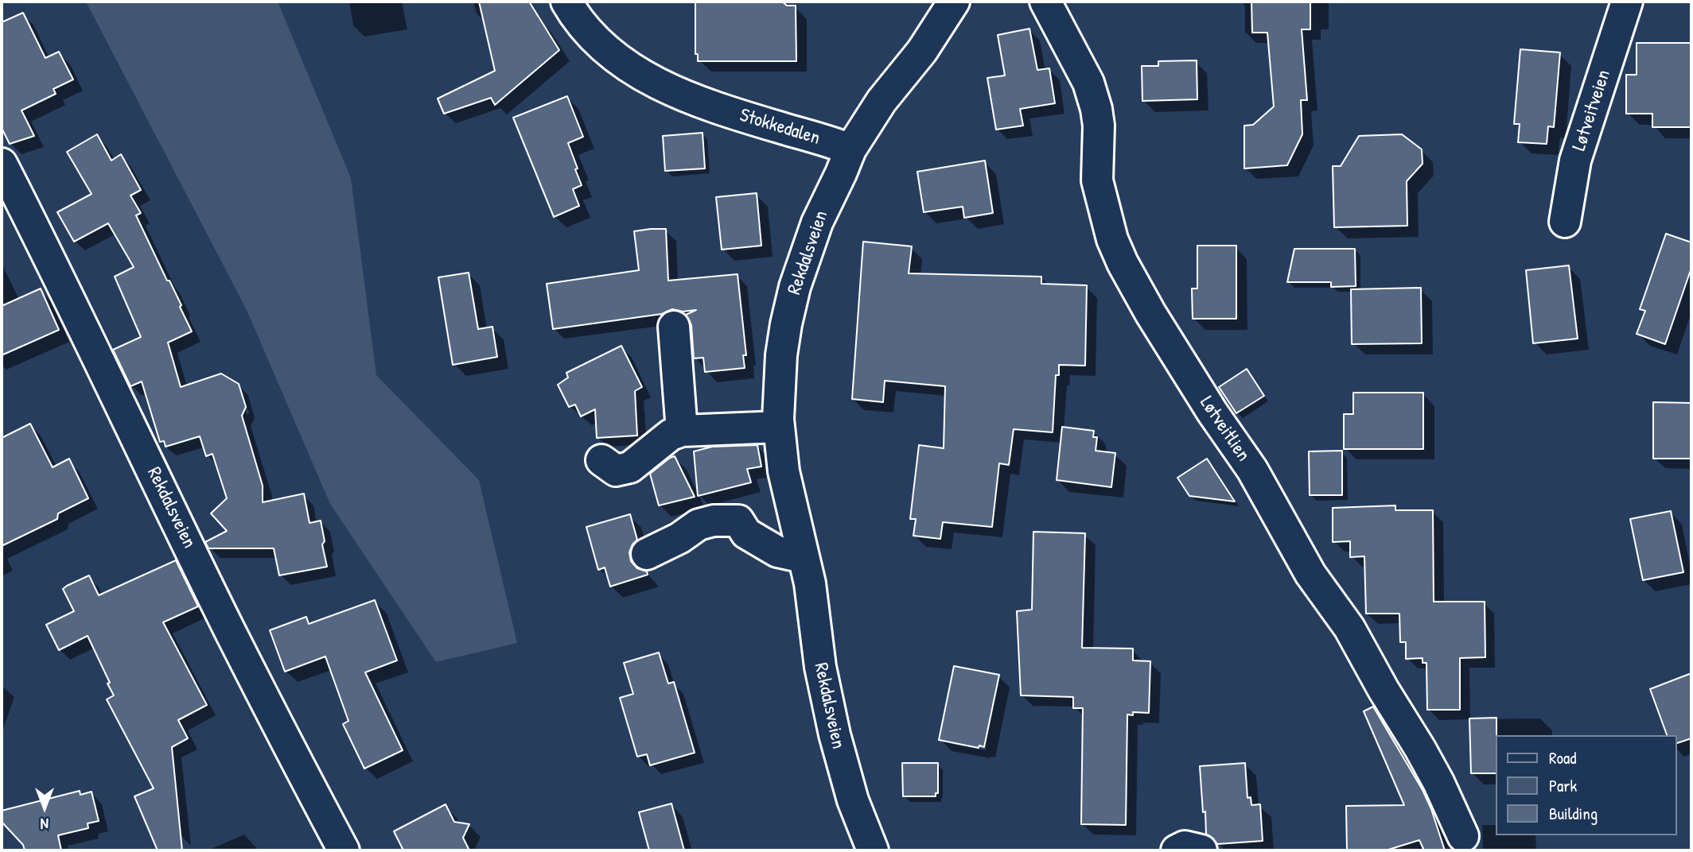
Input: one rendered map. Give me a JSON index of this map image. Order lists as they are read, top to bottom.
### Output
{
  "streets": {
    "street": [
      "Løtveitveien",
      "Stokkedalen",
      "Rekdalsveien",
      "Løtveitlien"
    ]
  },
  "crossings": [
    ["Stokkedalen", "Rekdalsveien"]
  ],
  "legend": ["Road", "Park", "Building"],
  "north": "bottom"
}
